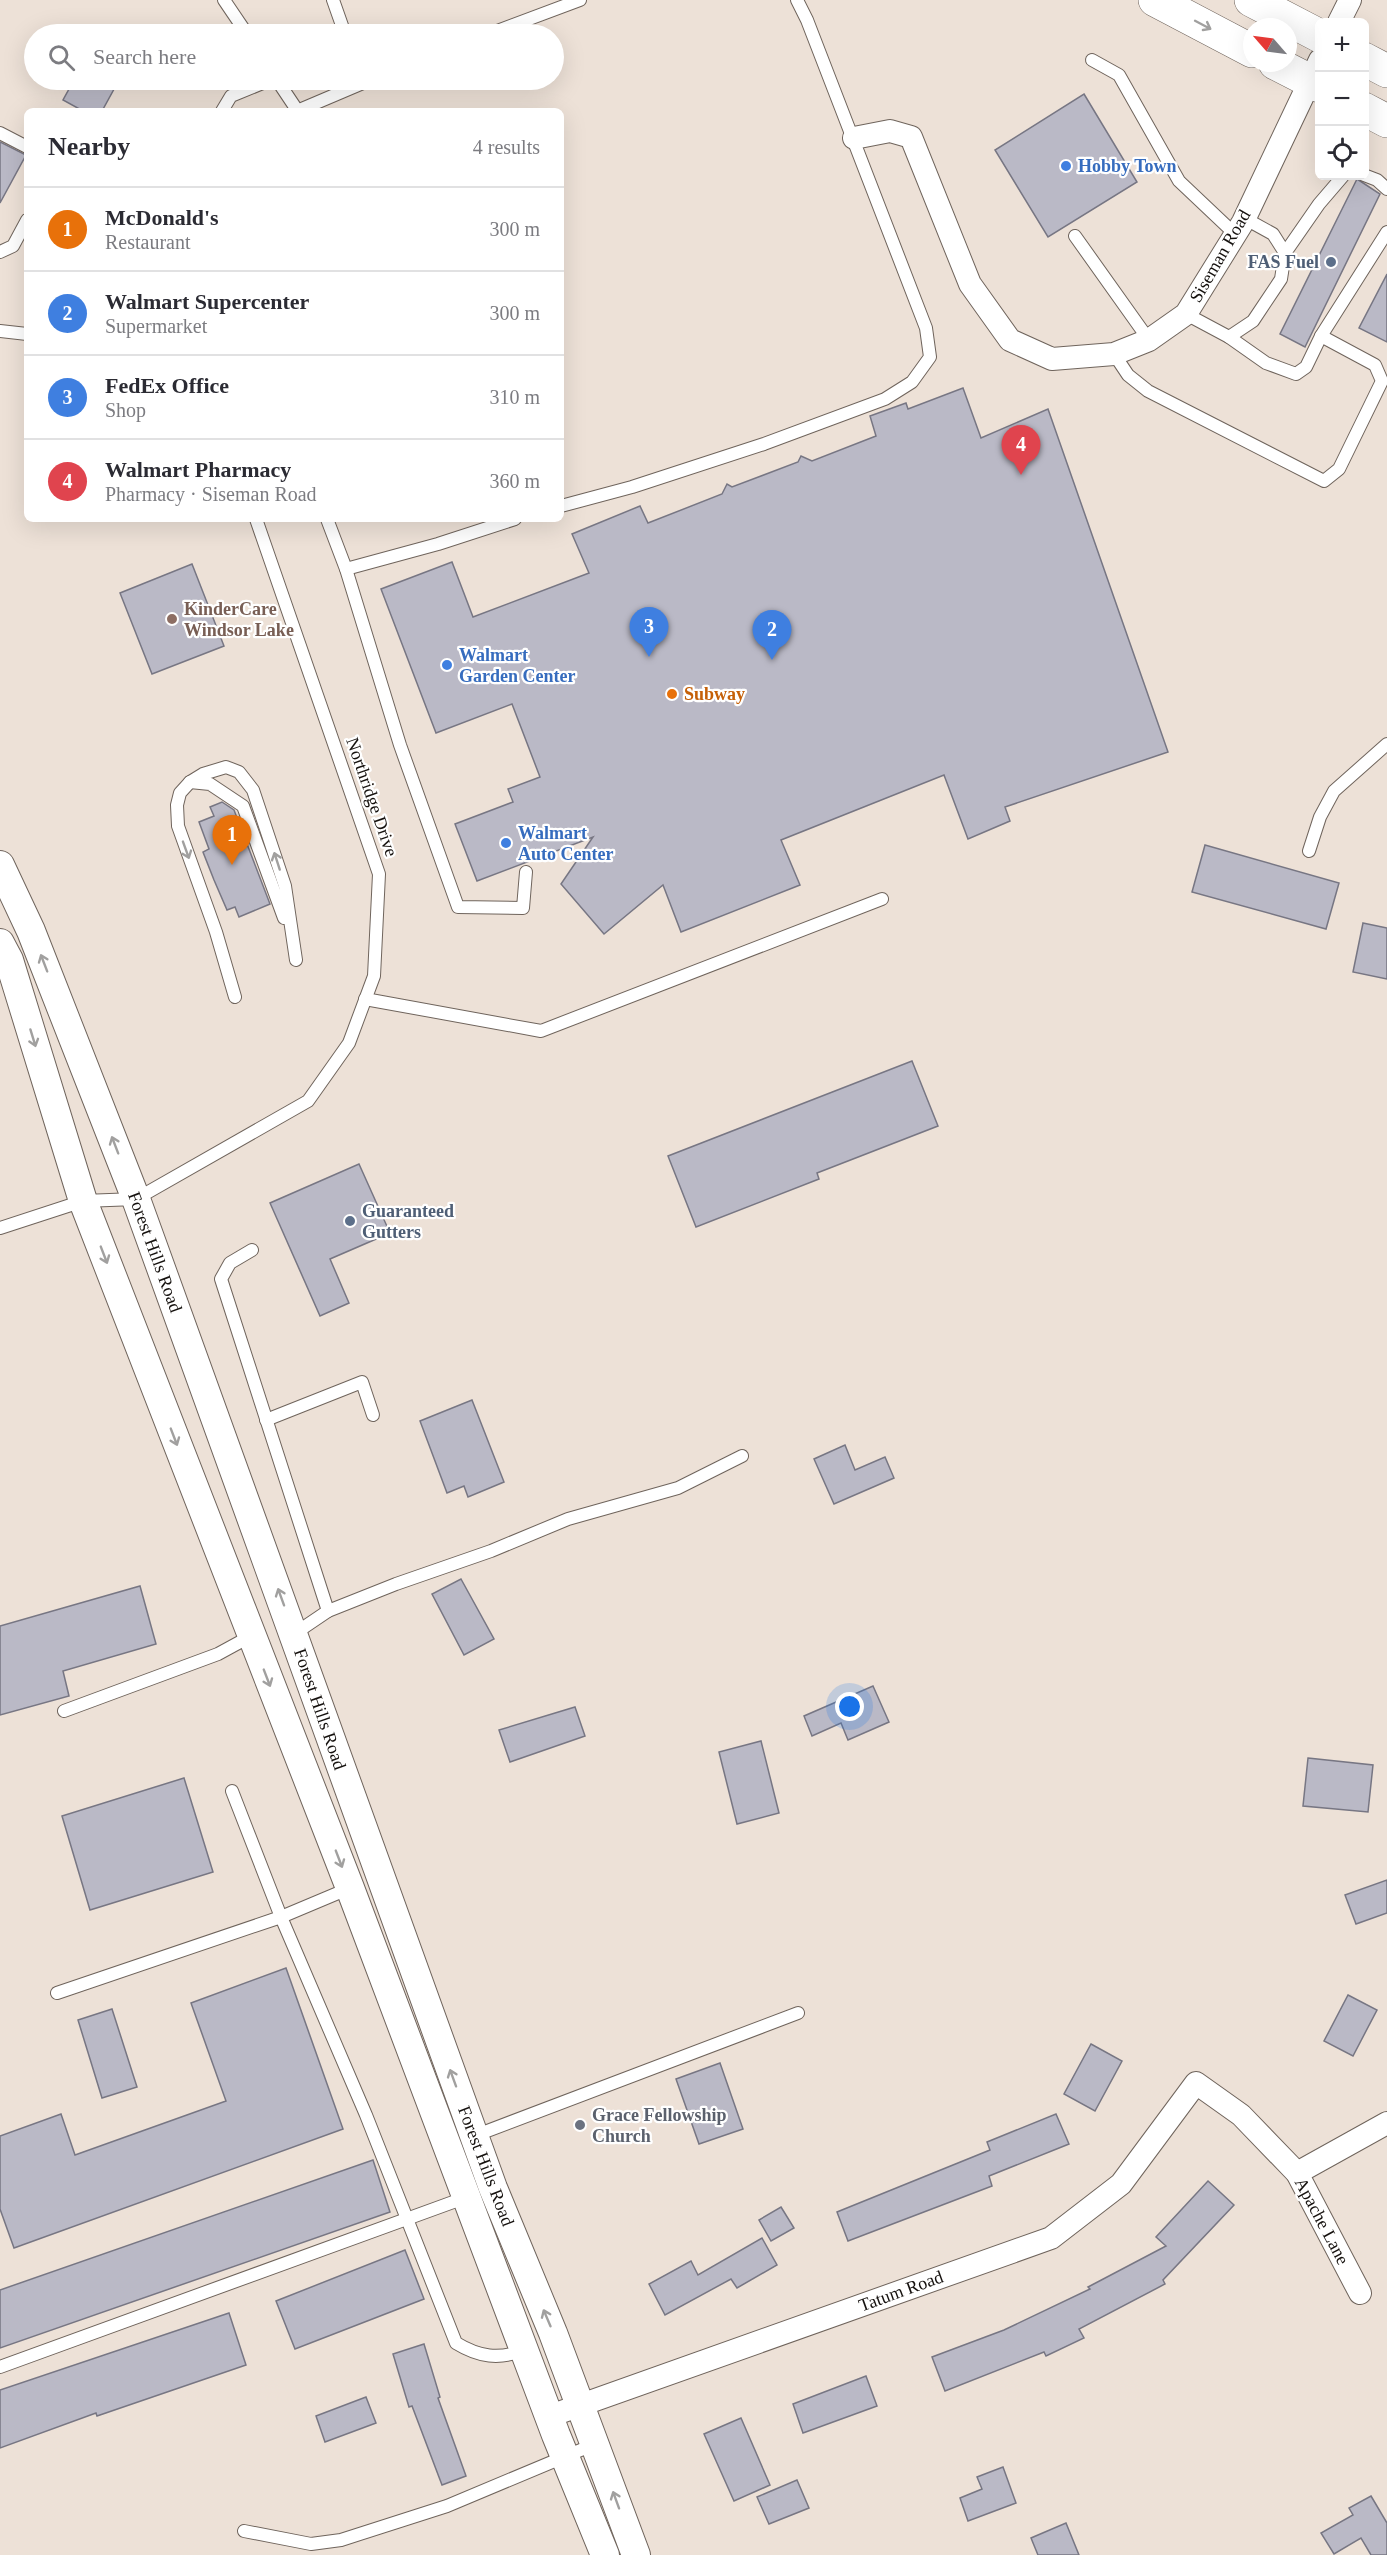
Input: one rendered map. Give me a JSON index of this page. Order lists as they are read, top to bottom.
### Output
{
  "streets": {
    "street": [
      "Siseman Road",
      "Forest Hills Road",
      "Apache Lane",
      "Tatum Road"
    ],
    "lane": ["Northridge Drive"]
  },
  "crossings": [
    ["Northridge Drive", "Forest Hills Road"],
    ["Forest Hills Road", "Tatum Road"],
    ["Apache Lane", "Tatum Road"]
  ],
  "places": [
    "Hobby Town",
    "FAS Fuel",
    "KinderCare Windsor Lake",
    "Walmart Garden Center",
    "Subway",
    "Walmart Auto Center",
    "Guaranteed Gutters",
    "Grace Fellowship Church"
  ],
  "north": "top left",
  "page": {
    "map_buttons": ["+", "−"],
    "search": "Search here",
    "heading": ["Nearby", "4 results"],
    "list": [
      {
        "mark": "1",
        "name": "McDonald's",
        "note": "Restaurant",
        "value": "300 m"
      },
      {
        "mark": "2",
        "name": "Walmart Supercenter",
        "note": "Supermarket",
        "value": "300 m"
      },
      {
        "mark": "3",
        "name": "FedEx Office",
        "note": "Shop",
        "value": "310 m"
      },
      {
        "mark": "4",
        "name": "Walmart Pharmacy",
        "note": "Pharmacy · Siseman Road",
        "value": "360 m"
      }
    ],
    "pins": [
      "4",
      "3",
      "2",
      "1"
    ]
  }
}
